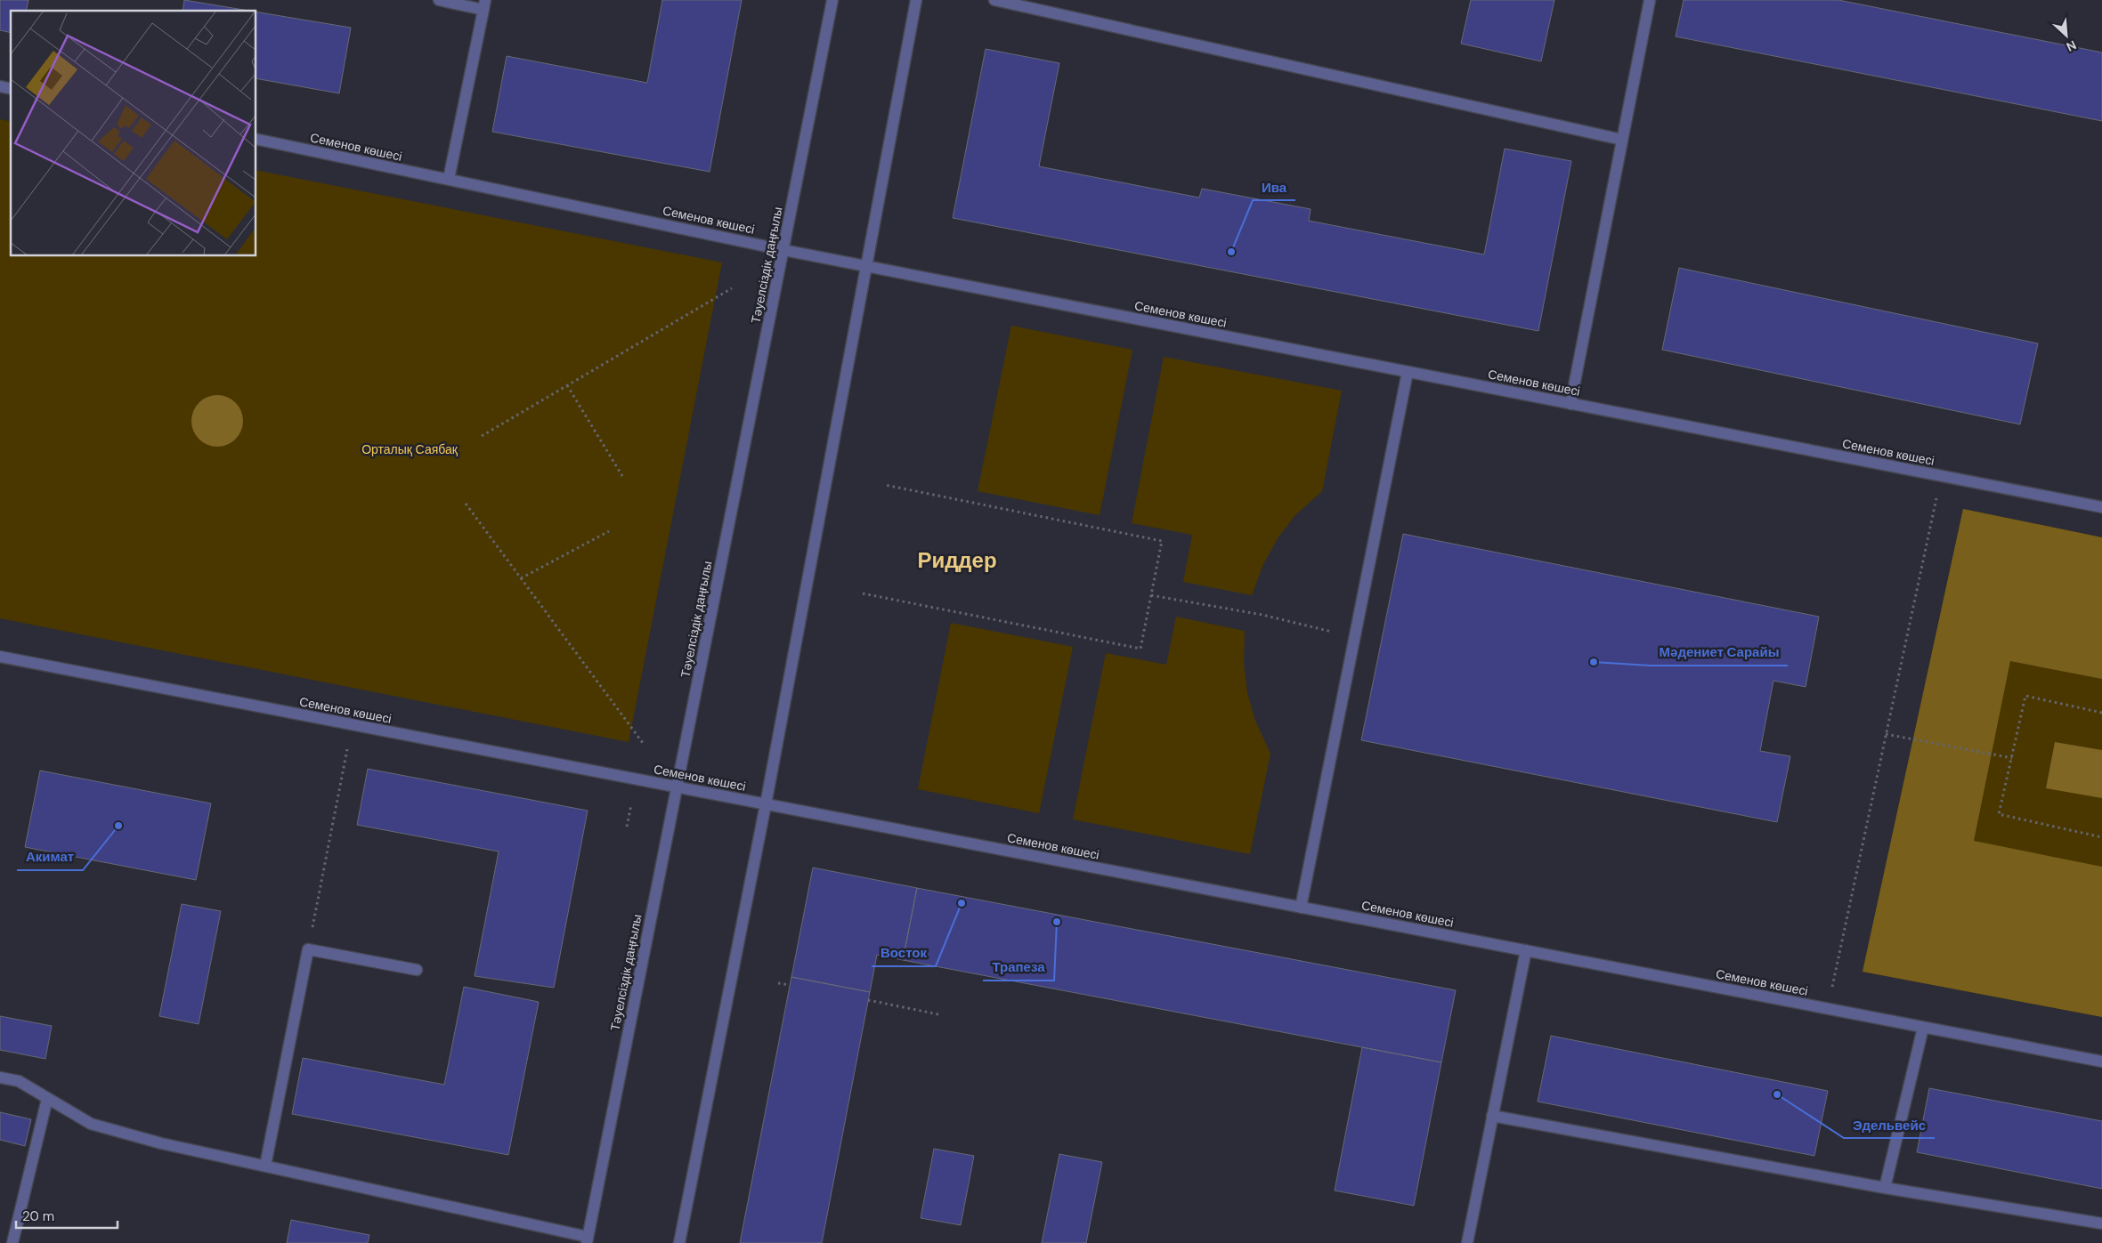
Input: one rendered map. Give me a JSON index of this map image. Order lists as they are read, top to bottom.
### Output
{
  "streets": {
    "street": ["Семенов көшесі", "Тәуелсіздік даңғылы"]
  },
  "crossings": [
    ["Семенов көшесі", "Тәуелсіздік даңғылы"]
  ],
  "districts": ["Риддер"],
  "parks": ["Орталық Саябақ"],
  "places": [
    "Ива",
    "Мәдениет Сарайы",
    "Акимат",
    "Восток",
    "Трапеза",
    "Эдельвейс"
  ],
  "scale_bar": "20 m",
  "north": "bottom right"
}
